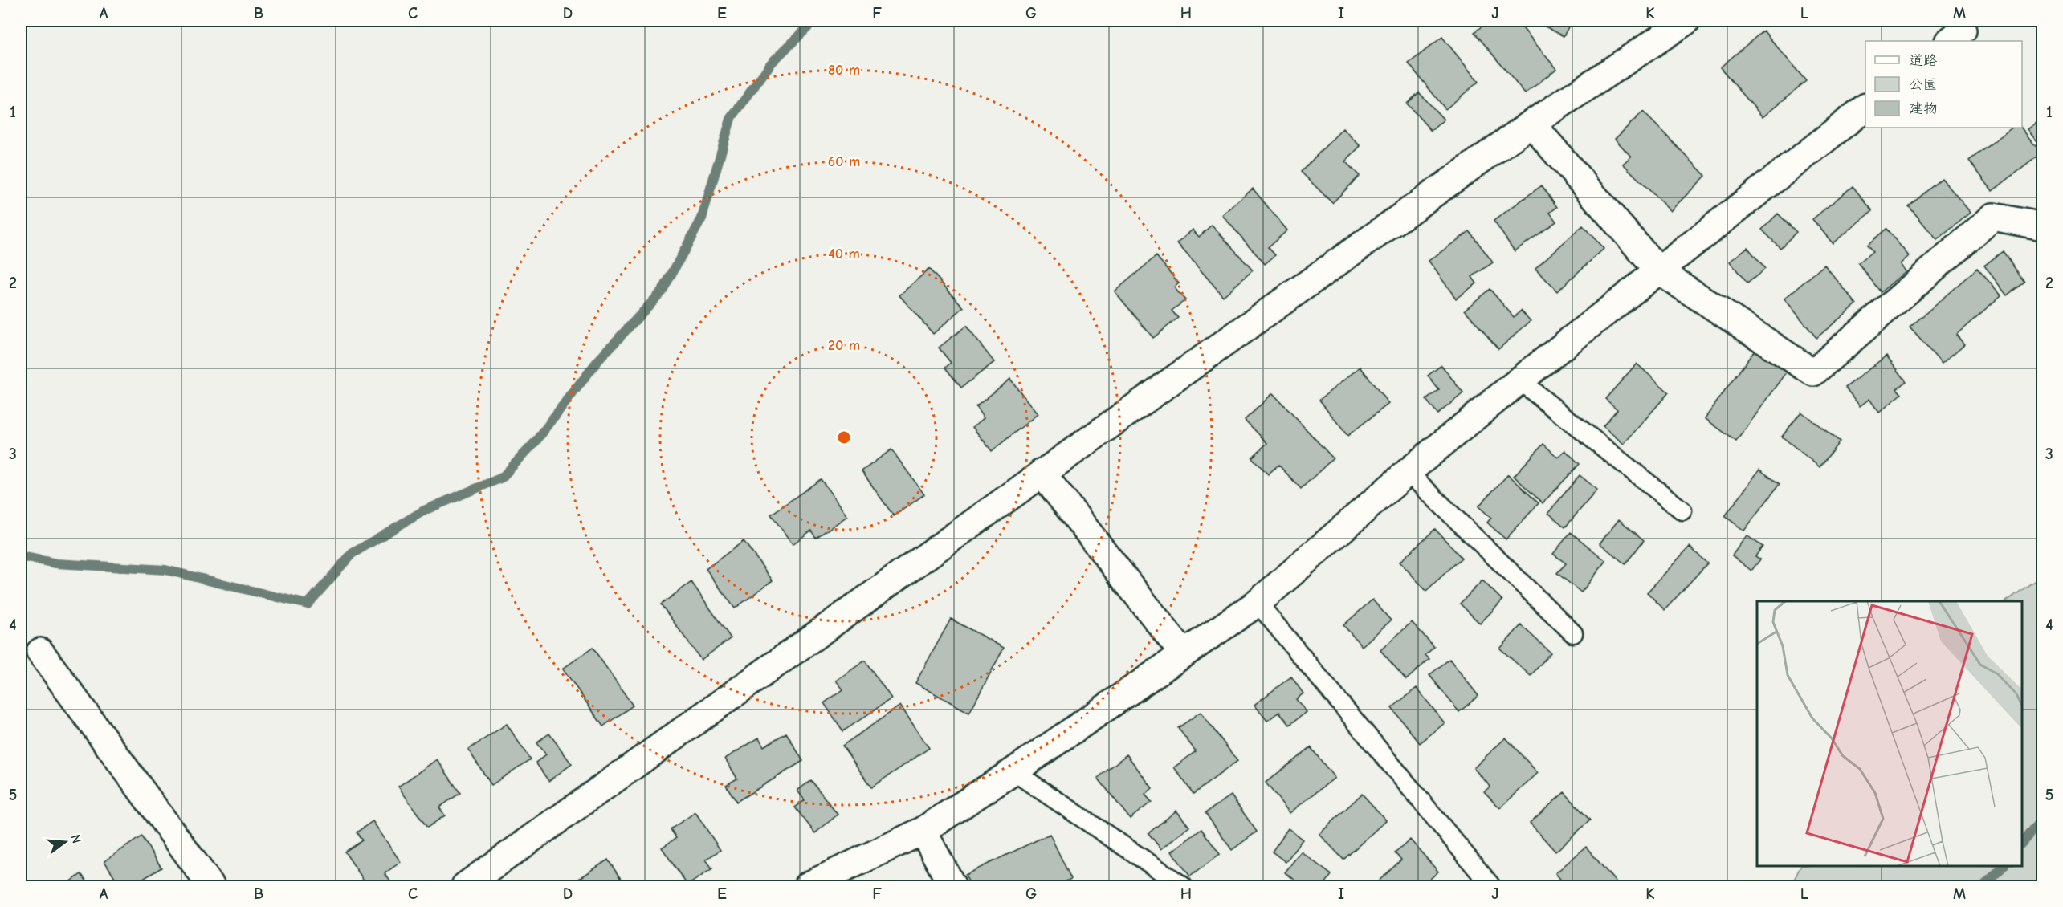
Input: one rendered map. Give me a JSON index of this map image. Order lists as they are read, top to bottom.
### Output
{
  "legend": ["道路", "公園", "建物"],
  "north": "right",
  "grid": {
    "columns": [
      "A",
      "B",
      "C",
      "D",
      "E",
      "F",
      "G",
      "H",
      "I",
      "J",
      "K",
      "L",
      "M"
    ],
    "rows": [
      "1",
      "2",
      "3",
      "4",
      "5"
    ]
  },
  "rings": [
    "80 m",
    "60 m",
    "40 m",
    "20 m"
  ]
}
